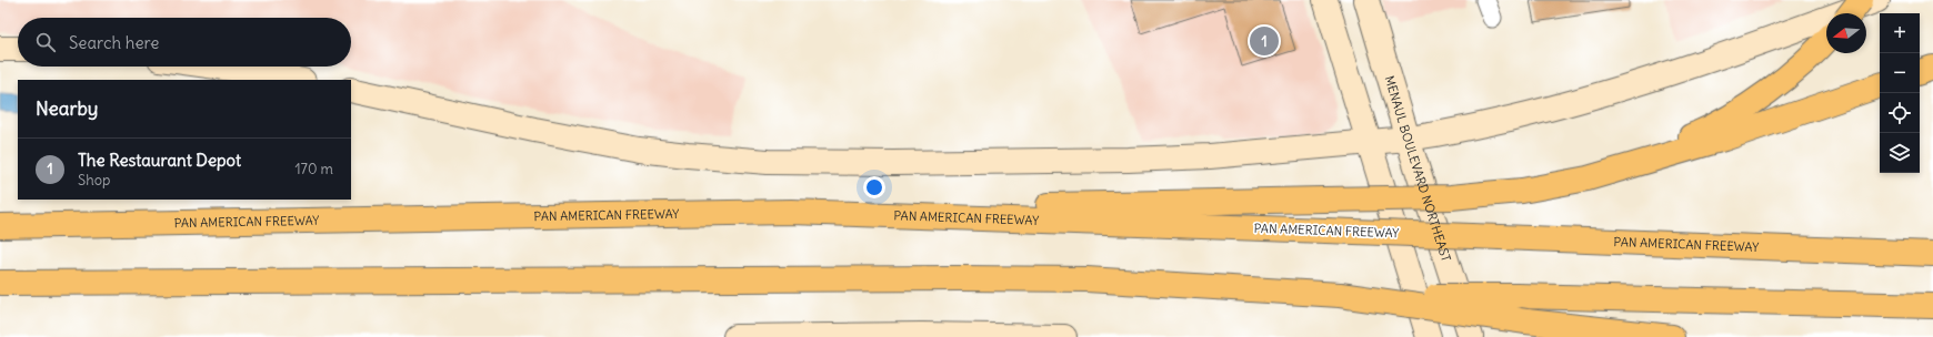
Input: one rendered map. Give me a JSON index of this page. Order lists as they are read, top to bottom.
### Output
{
  "streets": {
    "highway": ["PAN AMERICAN FREEWAY"],
    "main road": ["MENAUL BOULEVARD NORTHEAST"]
  },
  "north": "left",
  "page": {
    "map_buttons": ["+", "−"],
    "search": "Search here",
    "pins": "1",
    "heading": "Nearby",
    "list": [
      {
        "mark": "1",
        "name": "The Restaurant Depot",
        "note": "Shop",
        "value": "170 m"
      }
    ]
  }
}
